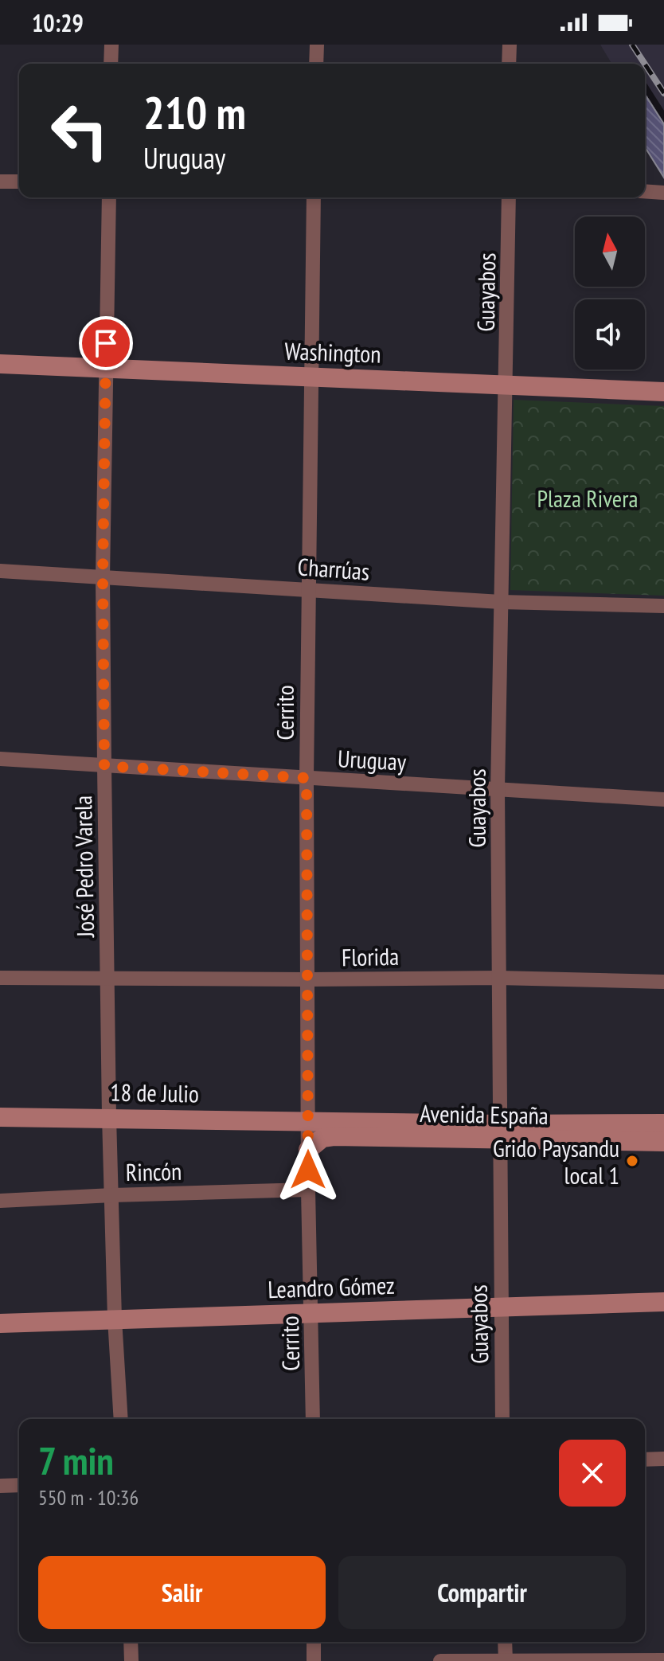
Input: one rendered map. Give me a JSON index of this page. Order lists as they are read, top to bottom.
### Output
{
  "streets": {
    "street": [
      "Guayabos",
      "Washington",
      "Charrúas",
      "Cerrito",
      "Uruguay",
      "José Pedro Varela",
      "Florida",
      "18 de Julio",
      "Avenida España",
      "Rincón",
      "Leandro Gómez"
    ]
  },
  "crossings": [
    ["Guayabos", "Washington"],
    ["Guayabos", "Charrúas"],
    ["Guayabos", "Uruguay"],
    ["Guayabos", "Florida"],
    ["Guayabos", "Avenida España"],
    ["Guayabos", "Leandro Gómez"],
    ["Washington", "Cerrito"],
    ["Washington", "José Pedro Varela"],
    ["Charrúas", "Cerrito"],
    ["Charrúas", "José Pedro Varela"],
    ["Cerrito", "Uruguay"],
    ["Cerrito", "Florida"],
    ["Cerrito", "18 de Julio"],
    ["Cerrito", "Avenida España"],
    ["Cerrito", "Rincón"],
    ["Cerrito", "Leandro Gómez"],
    ["Uruguay", "José Pedro Varela"],
    ["José Pedro Varela", "Florida"],
    ["José Pedro Varela", "18 de Julio"],
    ["José Pedro Varela", "Rincón"],
    ["José Pedro Varela", "Leandro Gómez"],
    ["18 de Julio", "Avenida España"]
  ],
  "parks": ["Plaza Rivera"],
  "places": ["Grido Paysandu local 1"],
  "north": "top",
  "page": {
    "status": "10:29",
    "turn": ["210 m", "Uruguay"],
    "heading": ["7 min", "550 m · 10:36"],
    "buttons": ["Salir", "Compartir"]
  }
}
